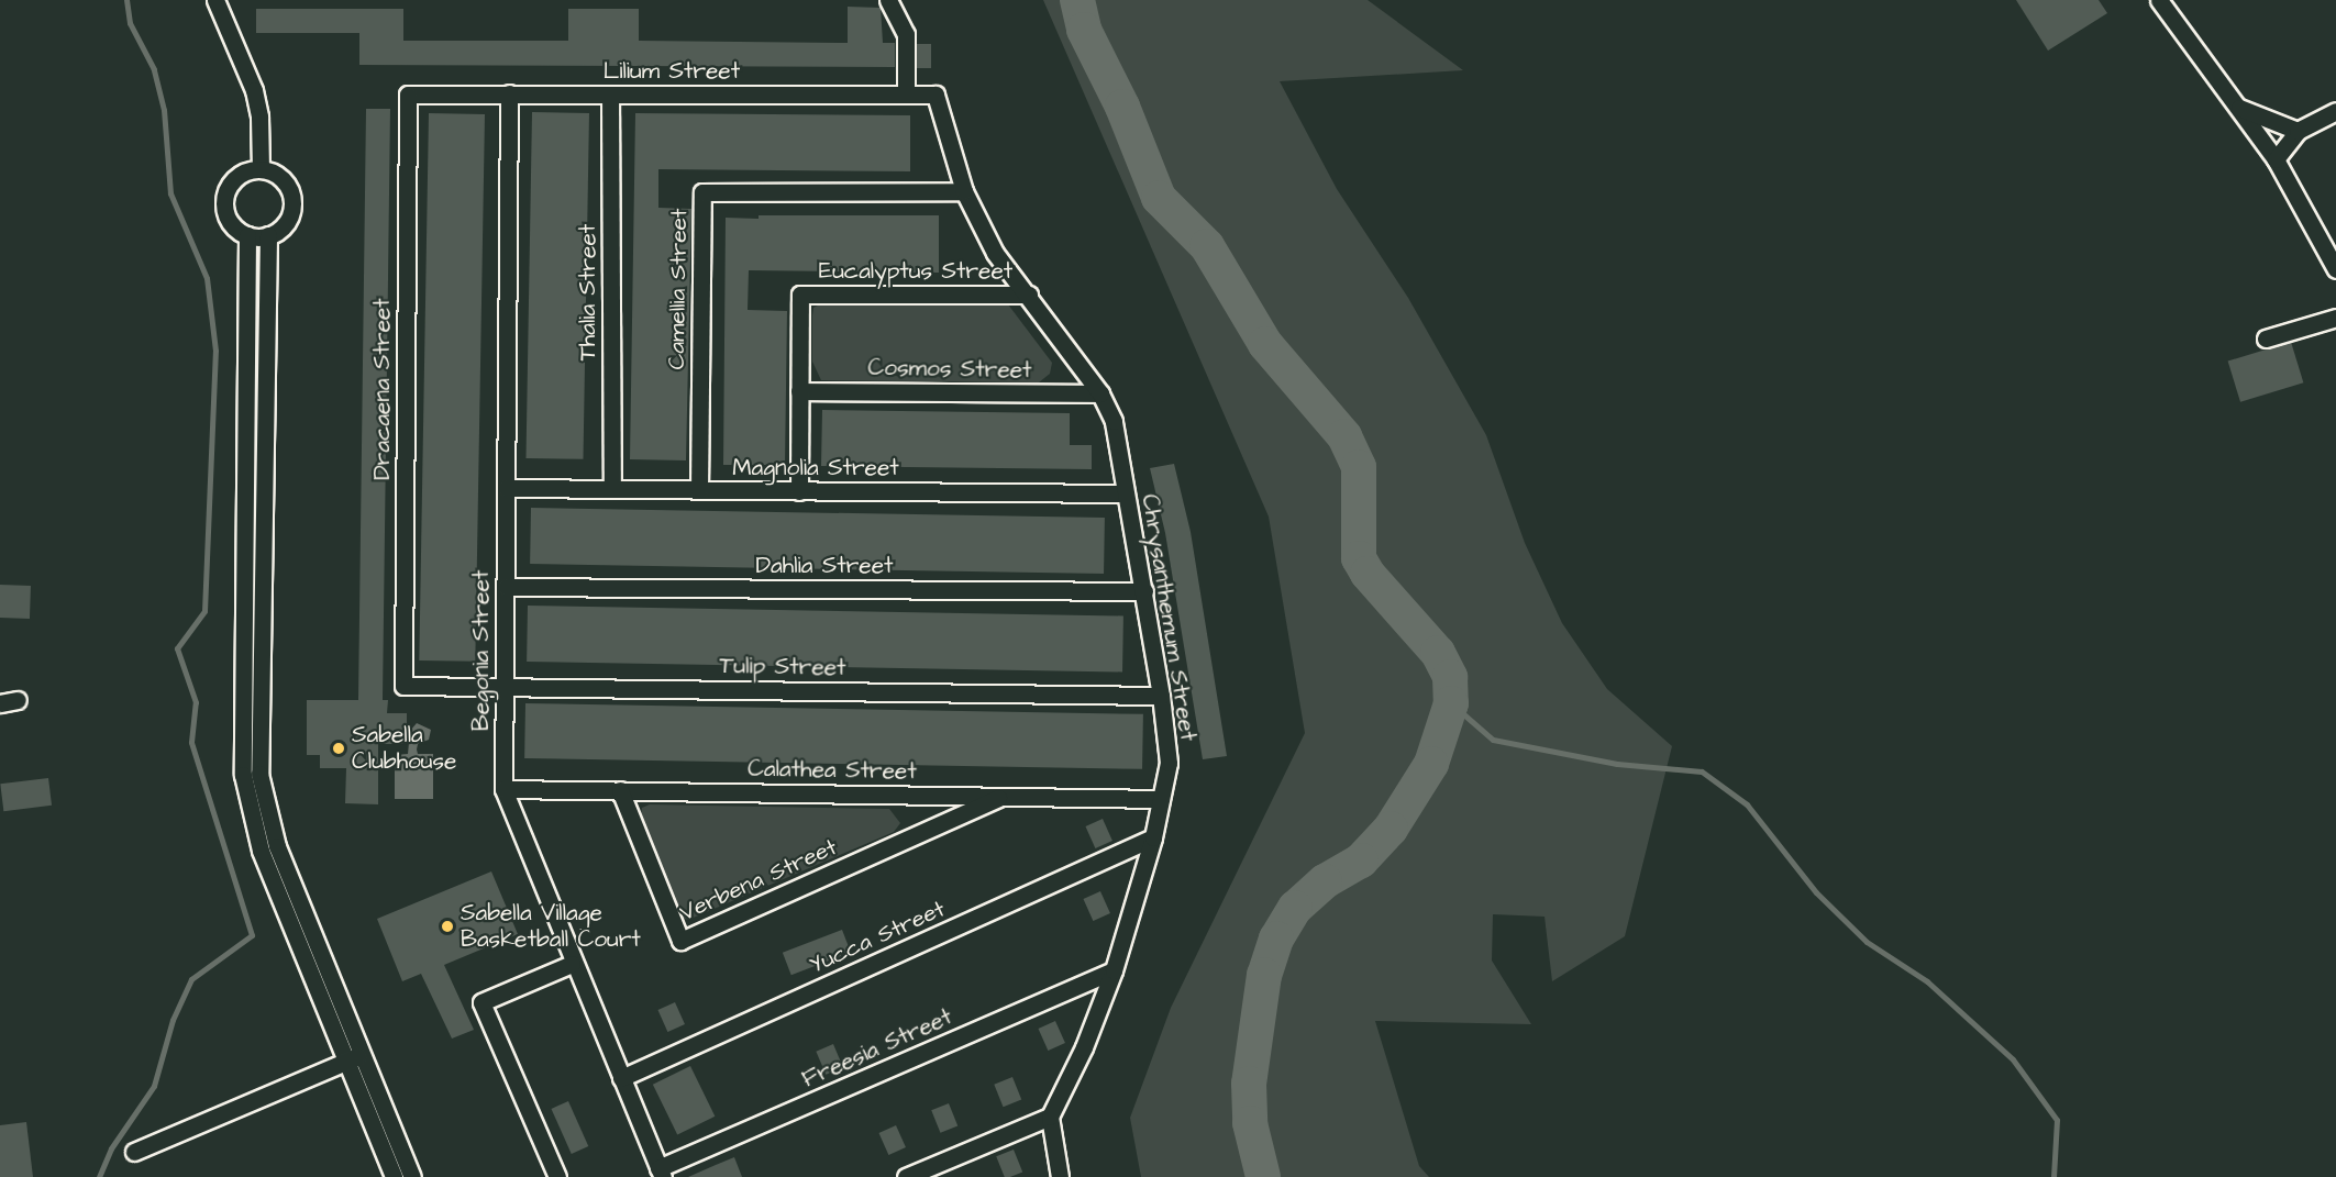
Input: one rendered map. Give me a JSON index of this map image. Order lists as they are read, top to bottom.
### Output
{
  "streets": {
    "street": [
      "Lilium Street",
      "Eucalyptus Street",
      "Camellia Street",
      "Thalia Street",
      "Cosmos Street",
      "Dracaena Street",
      "Magnolia Street",
      "Dahlia Street",
      "Chrysanthemum Street",
      "Begonia Street",
      "Tulip Street",
      "Calathea Street",
      "Verbena Street",
      "Yucca Street",
      "Freesia Street"
    ]
  },
  "crossings": [
    ["Lilium Street", "Thalia Street"],
    ["Lilium Street", "Dracaena Street"],
    ["Lilium Street", "Chrysanthemum Street"],
    ["Lilium Street", "Begonia Street"],
    ["Eucalyptus Street", "Cosmos Street"],
    ["Eucalyptus Street", "Magnolia Street"],
    ["Eucalyptus Street", "Chrysanthemum Street"],
    ["Camellia Street", "Magnolia Street"],
    ["Camellia Street", "Chrysanthemum Street"],
    ["Thalia Street", "Magnolia Street"],
    ["Cosmos Street", "Chrysanthemum Street"],
    ["Dracaena Street", "Tulip Street"],
    ["Magnolia Street", "Chrysanthemum Street"],
    ["Magnolia Street", "Begonia Street"],
    ["Dahlia Street", "Chrysanthemum Street"],
    ["Dahlia Street", "Begonia Street"],
    ["Chrysanthemum Street", "Tulip Street"],
    ["Chrysanthemum Street", "Calathea Street"],
    ["Chrysanthemum Street", "Yucca Street"],
    ["Chrysanthemum Street", "Freesia Street"],
    ["Begonia Street", "Tulip Street"],
    ["Begonia Street", "Calathea Street"],
    ["Begonia Street", "Yucca Street"],
    ["Begonia Street", "Freesia Street"],
    ["Calathea Street", "Verbena Street"]
  ],
  "places": ["Sabella Clubhouse", "Sabella Village Basketball Court"]
}
